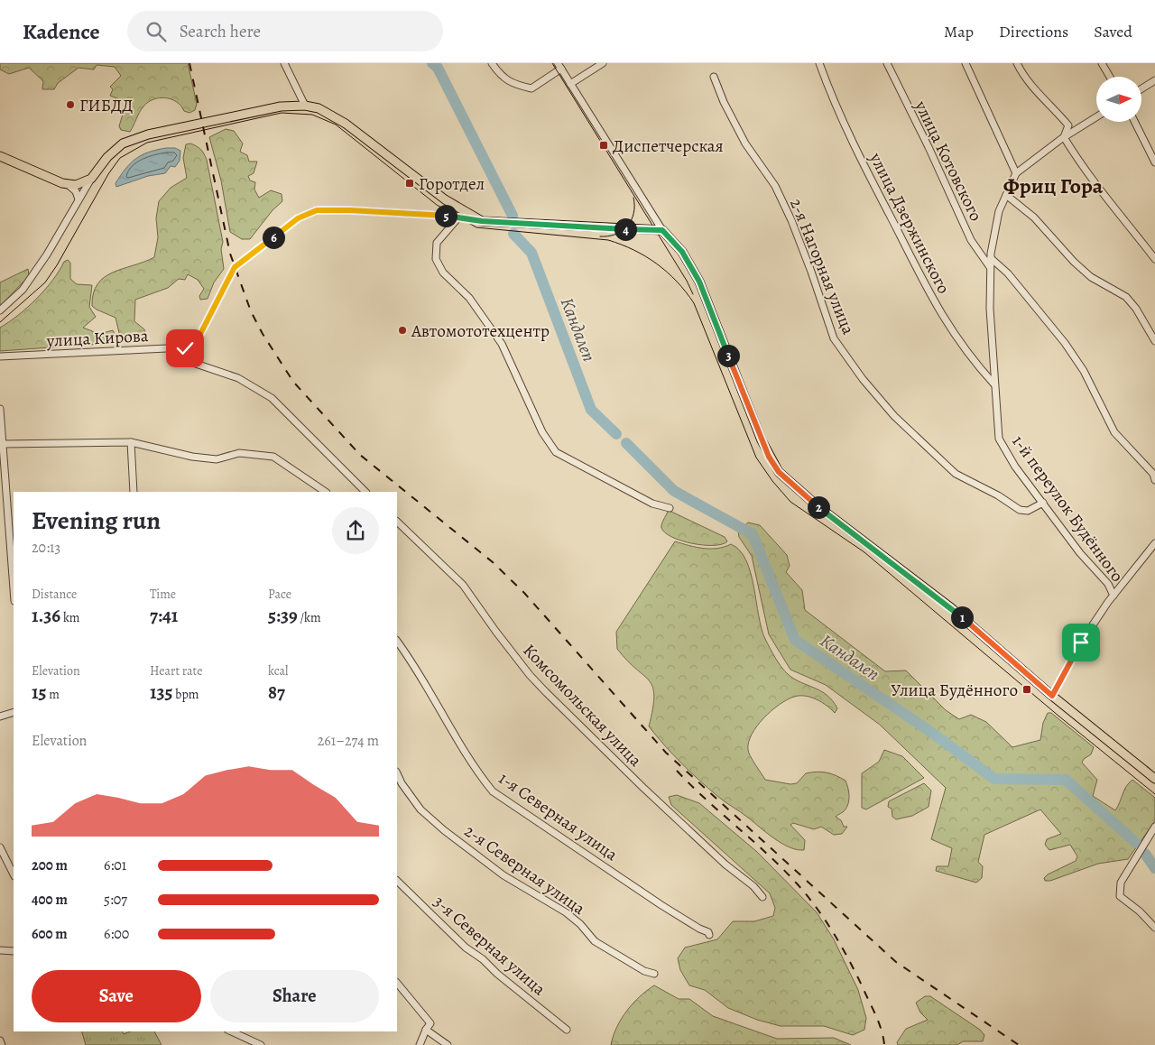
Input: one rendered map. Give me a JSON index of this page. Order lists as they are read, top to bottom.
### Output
{
  "streets": {
    "street": [
      "улица Котовского",
      "улица Дзержинского",
      "2-я Нагорная улица",
      "улица Кирова",
      "1-й переулок Будённого",
      "Комсомольская улица",
      "1-я Северная улица",
      "2-я Северная улица",
      "3-я Северная улица"
    ]
  },
  "crossings": [
    ["улица Котовского", "1-й переулок Будённого"],
    ["улица Дзержинского", "1-й переулок Будённого"],
    ["2-я Нагорная улица", "1-й переулок Будённого"]
  ],
  "districts": ["Фриц Гора"],
  "water": ["Кандалеп"],
  "places": {
    "other": ["ГИБДД", "Автомототехцентр"],
    "transit": ["Диспетчерская", "Горотдел", "Улица Будённого"]
  },
  "north": "right",
  "page": {
    "header": "Kadence",
    "search": "Search here",
    "nav": ["Map", "Directions", "Saved"],
    "pins": [
      "5",
      "4",
      "6",
      "3",
      "2",
      "1"
    ],
    "heading": ["Evening run", "20:13"],
    "stats": [
      ["Distance", "1.36 km"],
      ["Time", "7:41"],
      ["Pace", "5:39 /km"],
      ["Elevation", "15 m"],
      ["Heart rate", "135 bpm"],
      ["kcal", "87"]
    ],
    "chart": ["Elevation", "261–274 m"],
    "list": [
      {
        "name": "200 m",
        "note": "6:01"
      },
      {
        "name": "400 m",
        "note": "5:07"
      },
      {
        "name": "600 m",
        "note": "6:00"
      }
    ],
    "buttons": ["Save", "Share"]
  }
}
